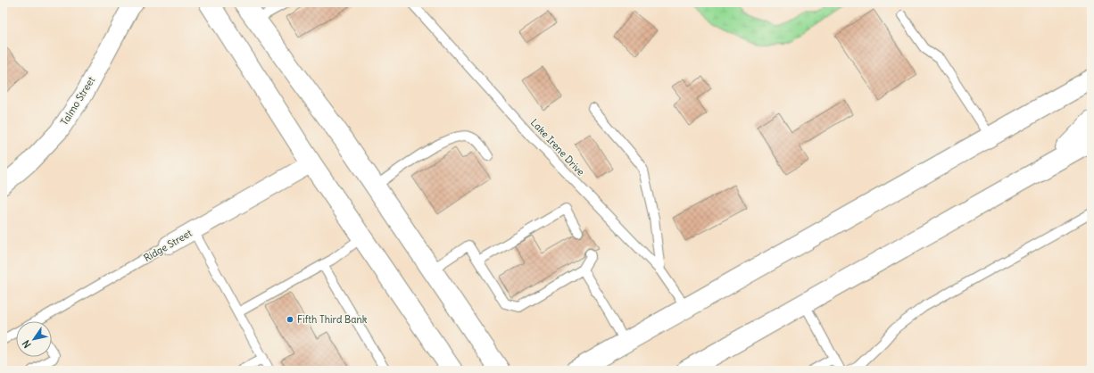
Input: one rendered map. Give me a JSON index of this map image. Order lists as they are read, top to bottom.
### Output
{
  "streets": {
    "street": ["Talmo Street", "Ridge Street"],
    "lane": ["Lake Irene Drive"]
  },
  "places": ["Fifth Third Bank"],
  "north": "bottom left"
}
